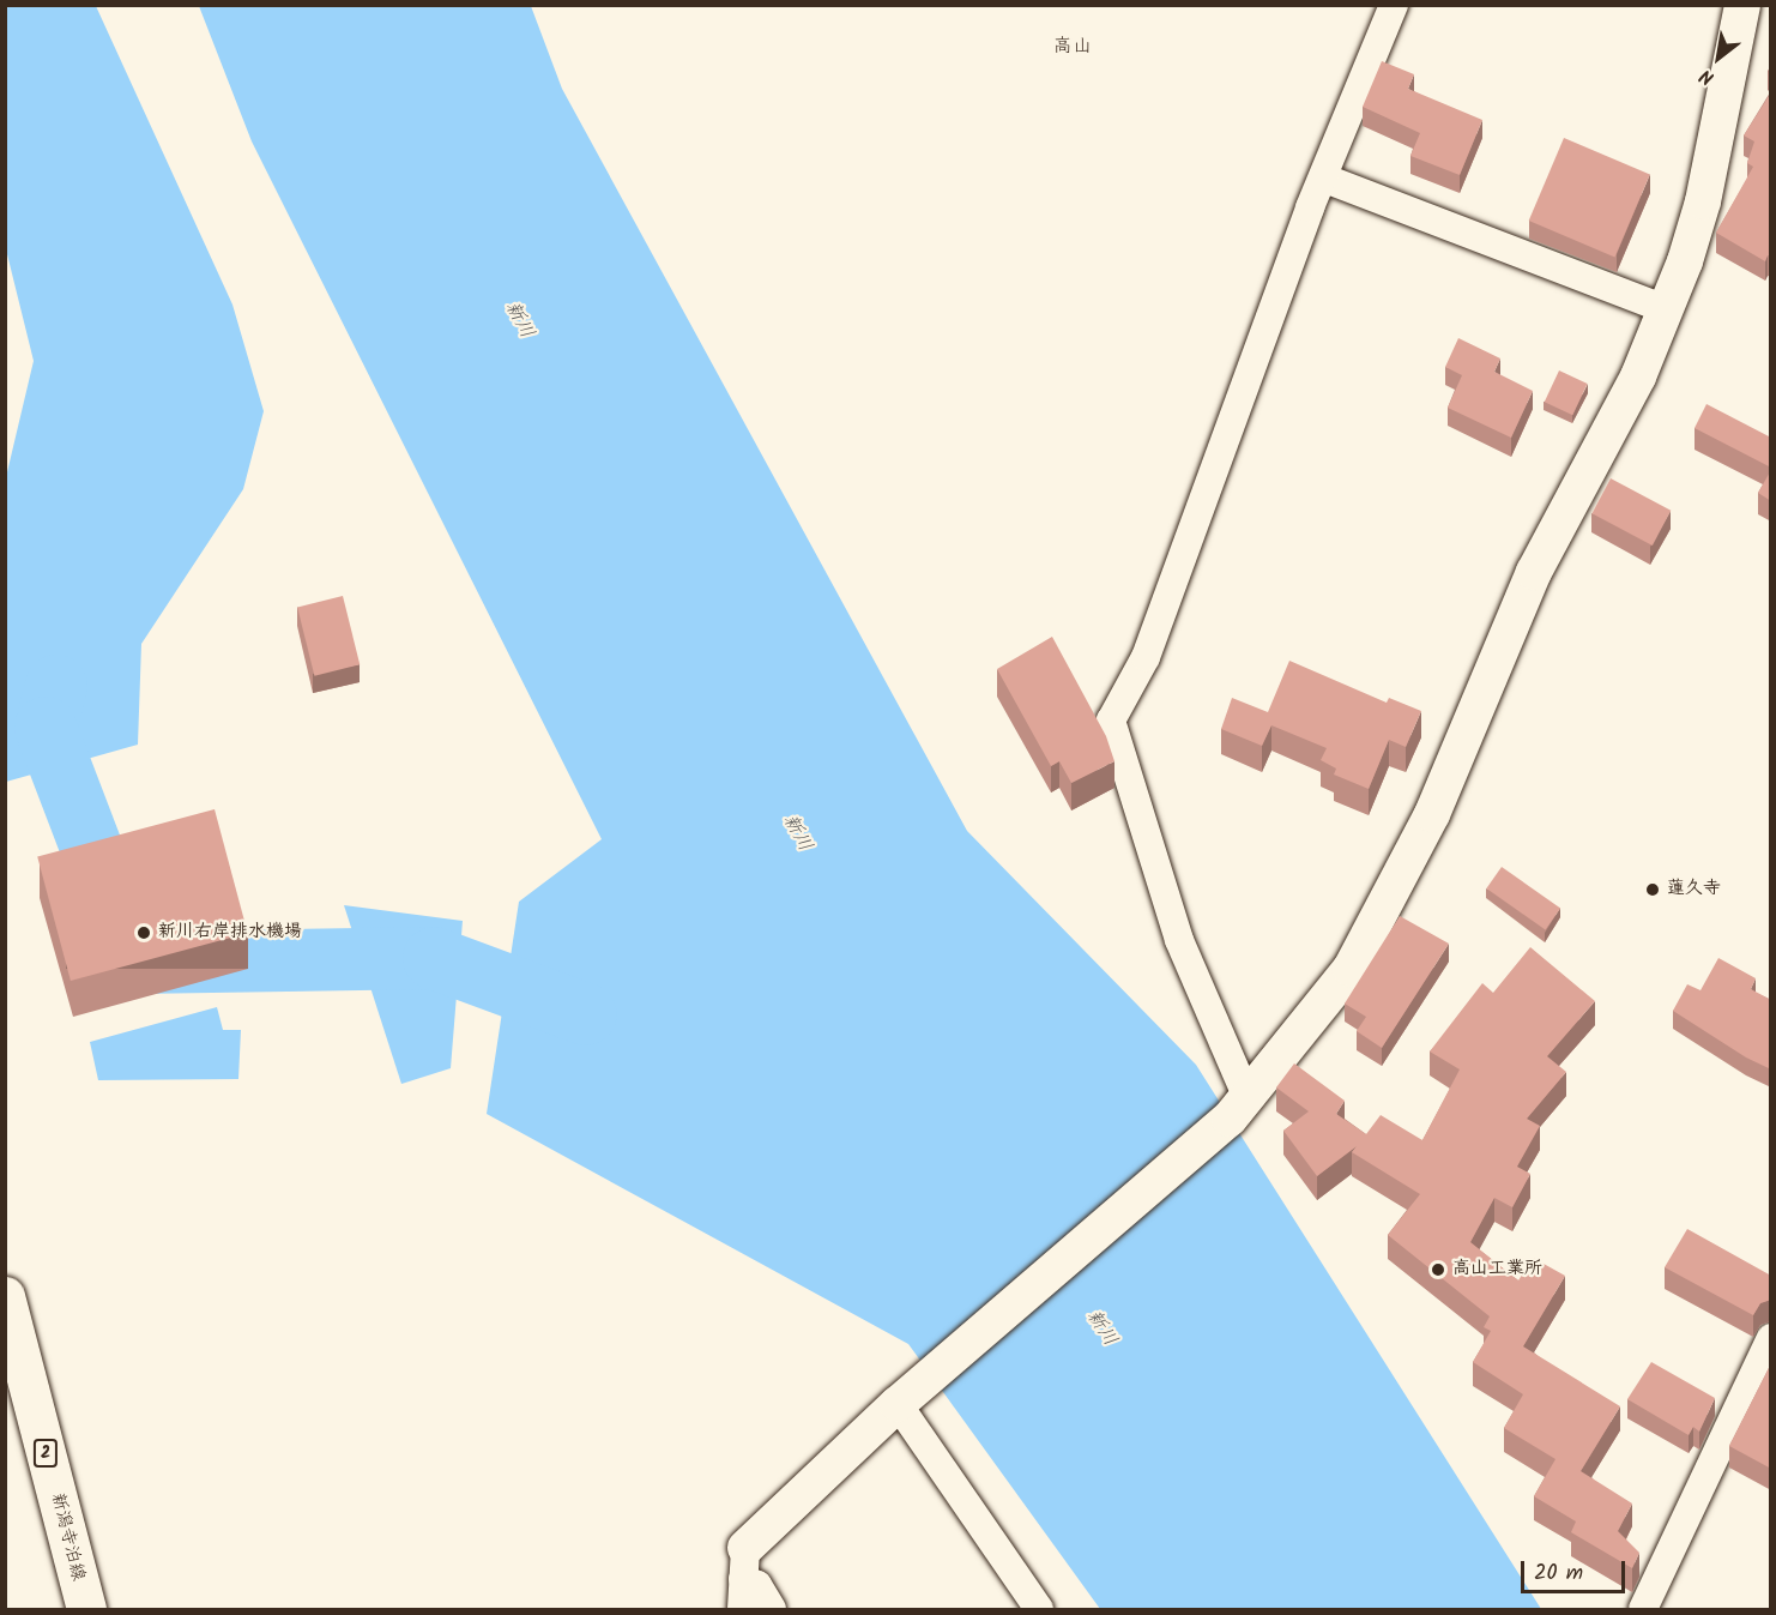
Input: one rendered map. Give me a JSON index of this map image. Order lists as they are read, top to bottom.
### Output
{
  "streets": {
    "main road": ["2", "新潟寺泊線"]
  },
  "districts": ["高山"],
  "water": ["新川"],
  "places": ["蓮久寺", "新川右岸排水機場", "高山工業所"],
  "scale_bar": "20 m",
  "north": "bottom left"
}
